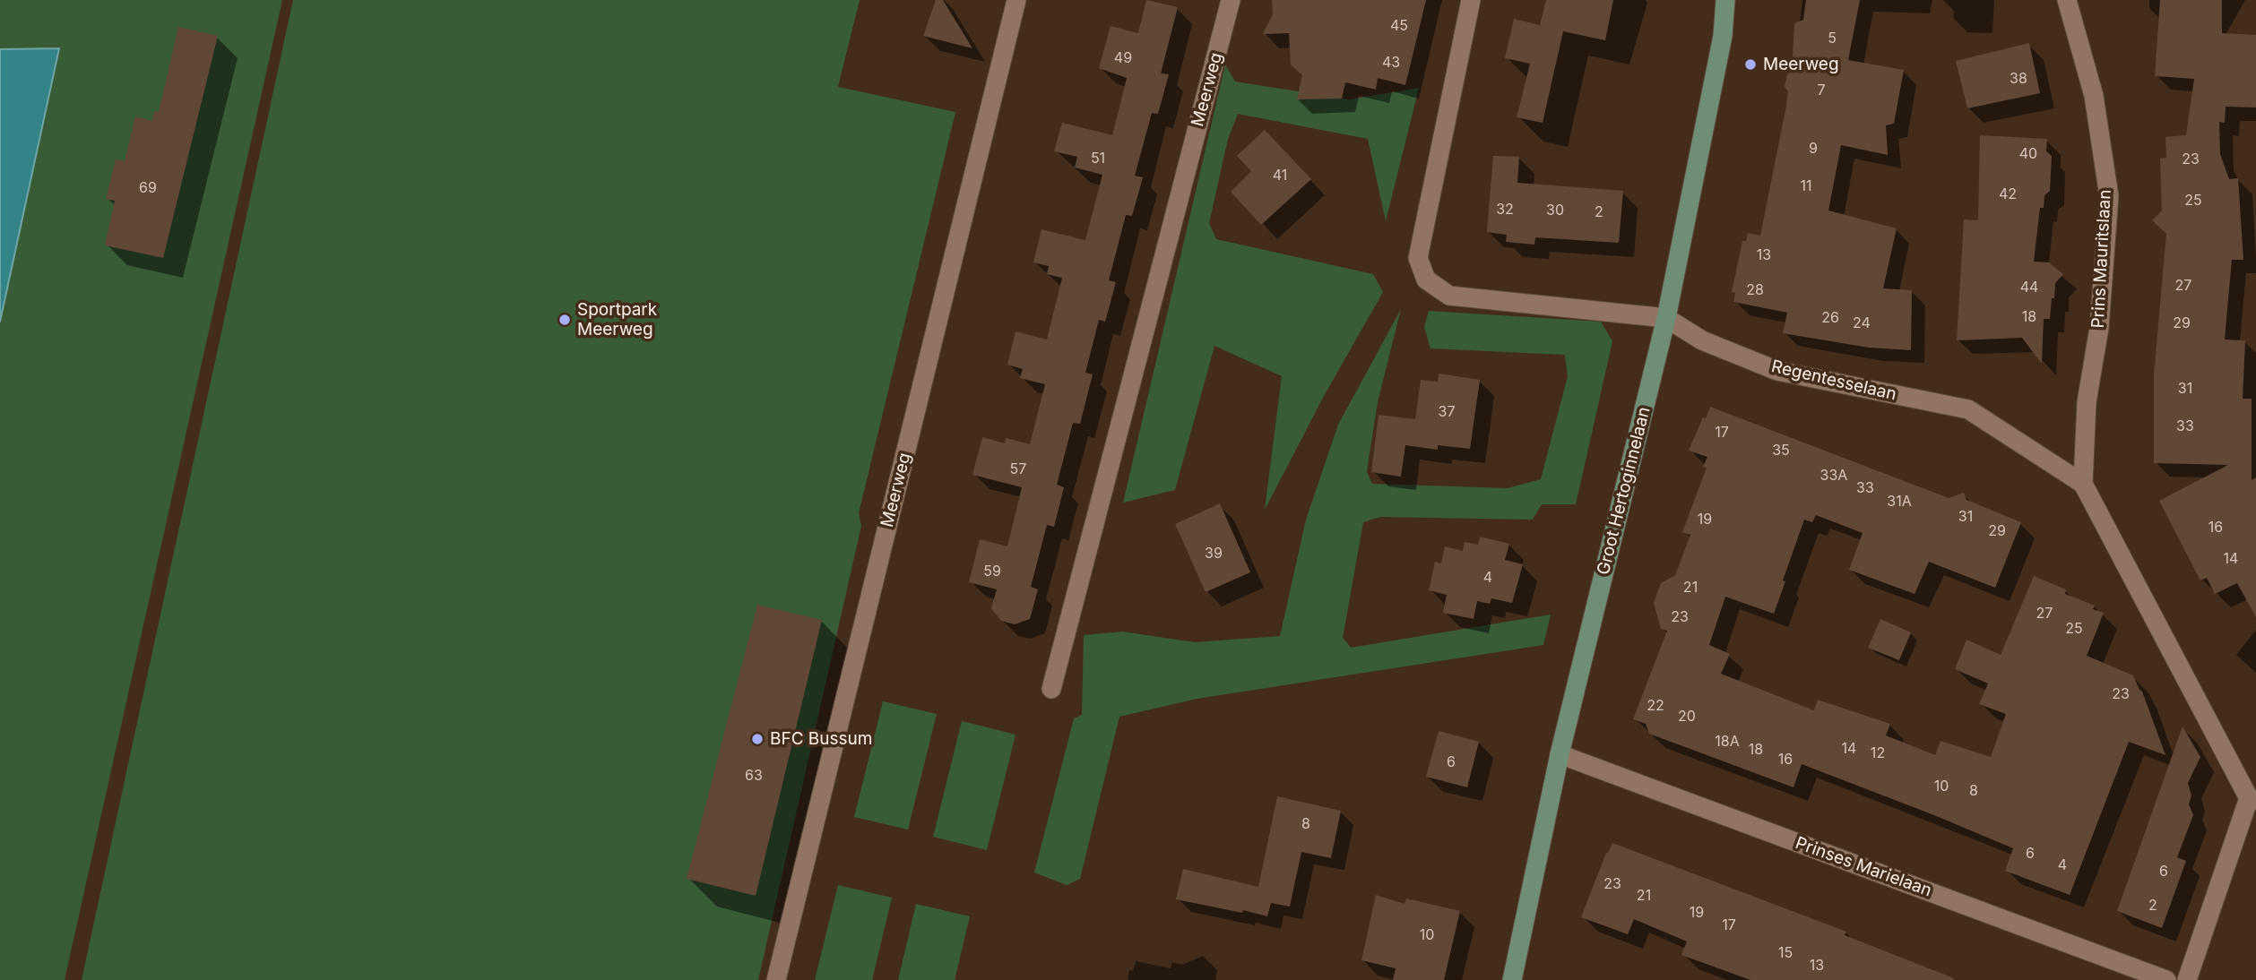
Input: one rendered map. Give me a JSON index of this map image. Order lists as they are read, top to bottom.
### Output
{
  "streets": {
    "main road": ["Groot Hertoginnelaan"],
    "street": [
      "Meerweg",
      "Prins Mauritslaan",
      "Regentesselaan",
      "Prinses Marielaan"
    ]
  },
  "crossings": [
    ["Prins Mauritslaan", "Regentesselaan"],
    ["Regentesselaan", "Groot Hertoginnelaan"],
    ["Groot Hertoginnelaan", "Prinses Marielaan"]
  ],
  "places": ["Meerweg", "Sportpark Meerweg", "BFC Bussum"],
  "house_numbers": [
    "45",
    "5",
    "49",
    "43",
    "38",
    "7",
    "9",
    "40",
    "51",
    "23",
    "41",
    "11",
    "69",
    "42",
    "25",
    "32",
    "30",
    "2",
    "13",
    "27",
    "44",
    "28",
    "18",
    "26",
    "24",
    "29",
    "31",
    "37",
    "33",
    "17",
    "35",
    "57",
    "33A",
    "33",
    "31A",
    "31",
    "19",
    "16",
    "29",
    "39",
    "14",
    "59",
    "4",
    "21",
    "27",
    "23",
    "25",
    "23",
    "22",
    "20",
    "18A",
    "14",
    "18",
    "12",
    "16",
    "6",
    "63",
    "10",
    "8",
    "8",
    "6",
    "4",
    "6",
    "23",
    "21",
    "2",
    "19",
    "17",
    "10",
    "15",
    "13"
  ]
}
